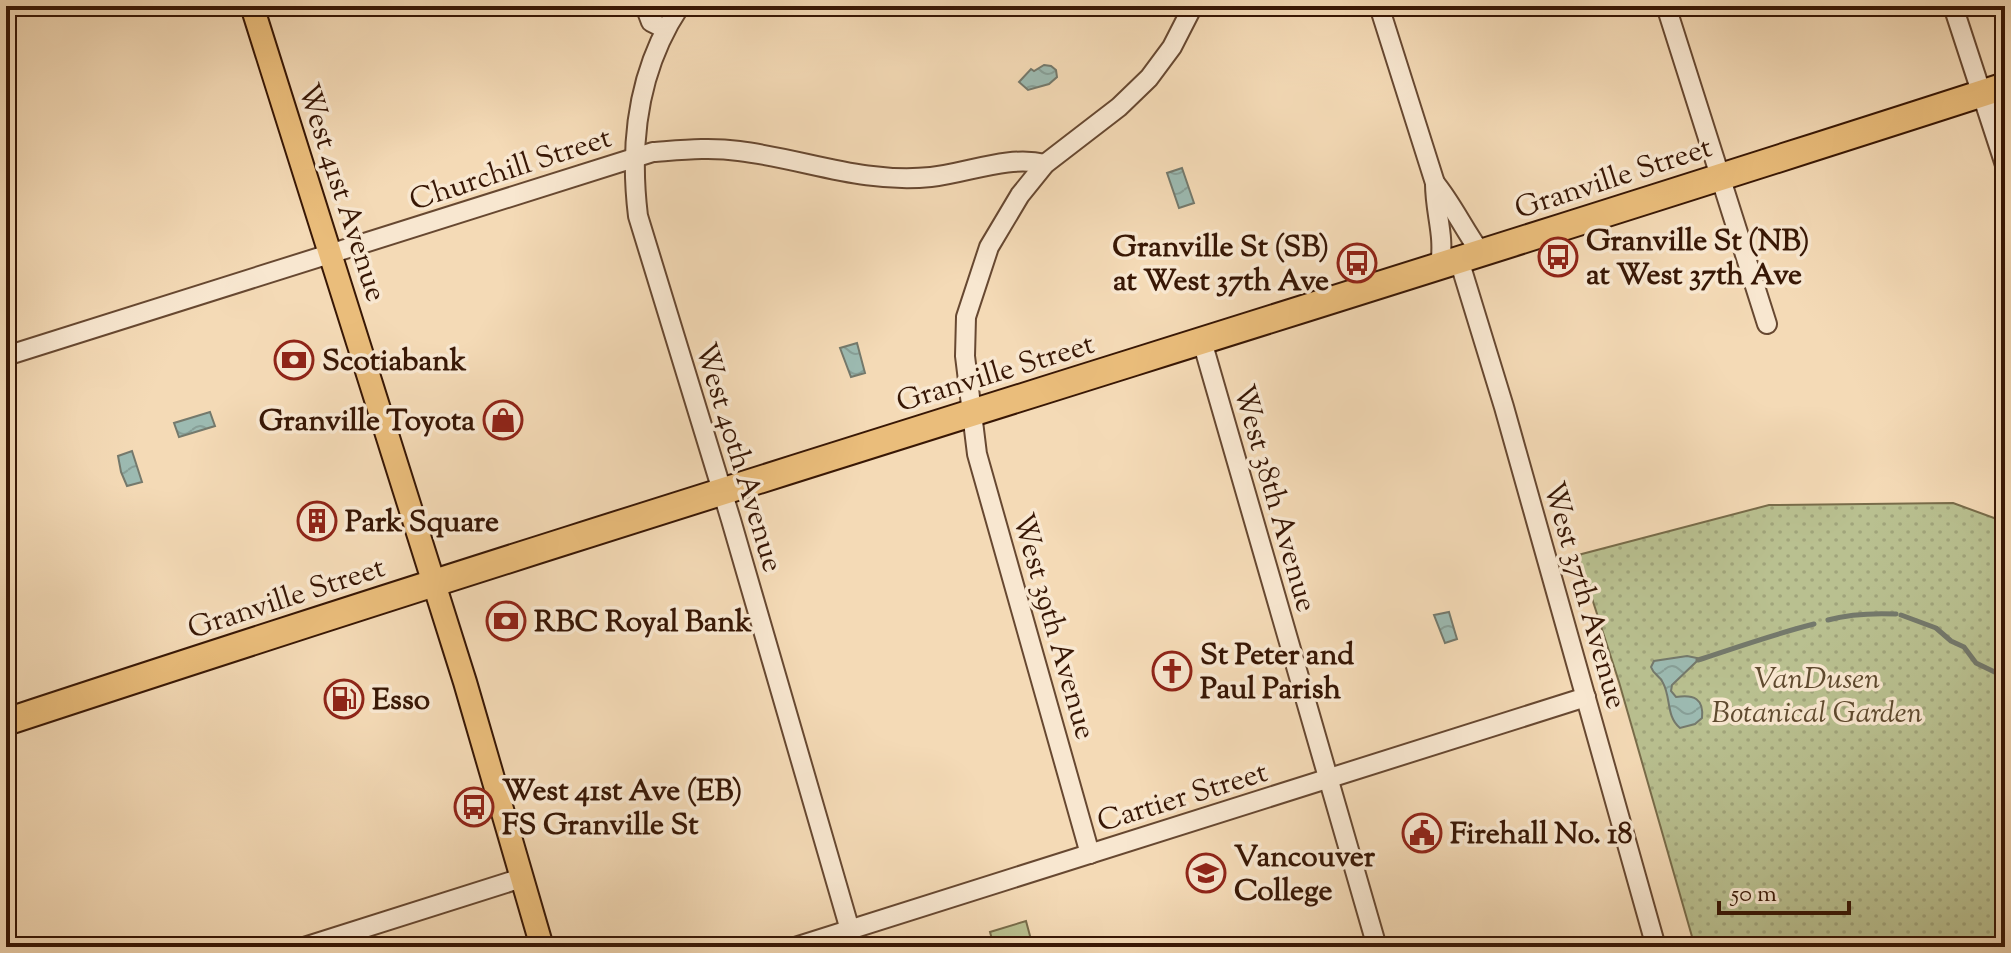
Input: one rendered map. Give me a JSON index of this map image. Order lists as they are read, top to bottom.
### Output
{
  "streets": {
    "highway": ["Granville Street"],
    "main road": ["West 41st Avenue"],
    "street": [
      "Churchill Street",
      "West 40th Avenue",
      "West 38th Avenue",
      "West 37th Avenue",
      "West 39th Avenue",
      "Cartier Street"
    ]
  },
  "crossings": [
    ["Churchill Street", "West 41st Avenue"],
    ["Churchill Street", "West 40th Avenue"],
    ["Churchill Street", "West 39th Avenue"],
    ["Granville Street", "West 41st Avenue"],
    ["Granville Street", "West 40th Avenue"],
    ["Granville Street", "West 38th Avenue"],
    ["Granville Street", "West 37th Avenue"],
    ["Granville Street", "West 39th Avenue"],
    ["West 40th Avenue", "Cartier Street"],
    ["West 38th Avenue", "Cartier Street"],
    ["West 37th Avenue", "Cartier Street"],
    ["West 39th Avenue", "Cartier Street"]
  ],
  "parks": ["VanDusen Botanical Garden"],
  "places": {
    "bus stop": ["Granville St (NB) at West 37th Ave", "Granville St (SB) at West 37th Ave", "West 41st Ave (EB) FS Granville St"],
    "bank": ["Scotiabank", "RBC Royal Bank"],
    "shop": ["Granville Toyota"],
    "building": ["Park Square"],
    "church": ["St Peter and Paul Parish"],
    "fuel station": ["Esso"],
    "public building": ["Firehall No. 18"],
    "school or university": ["Vancouver College"]
  },
  "scale_bar": "50 m"
}
